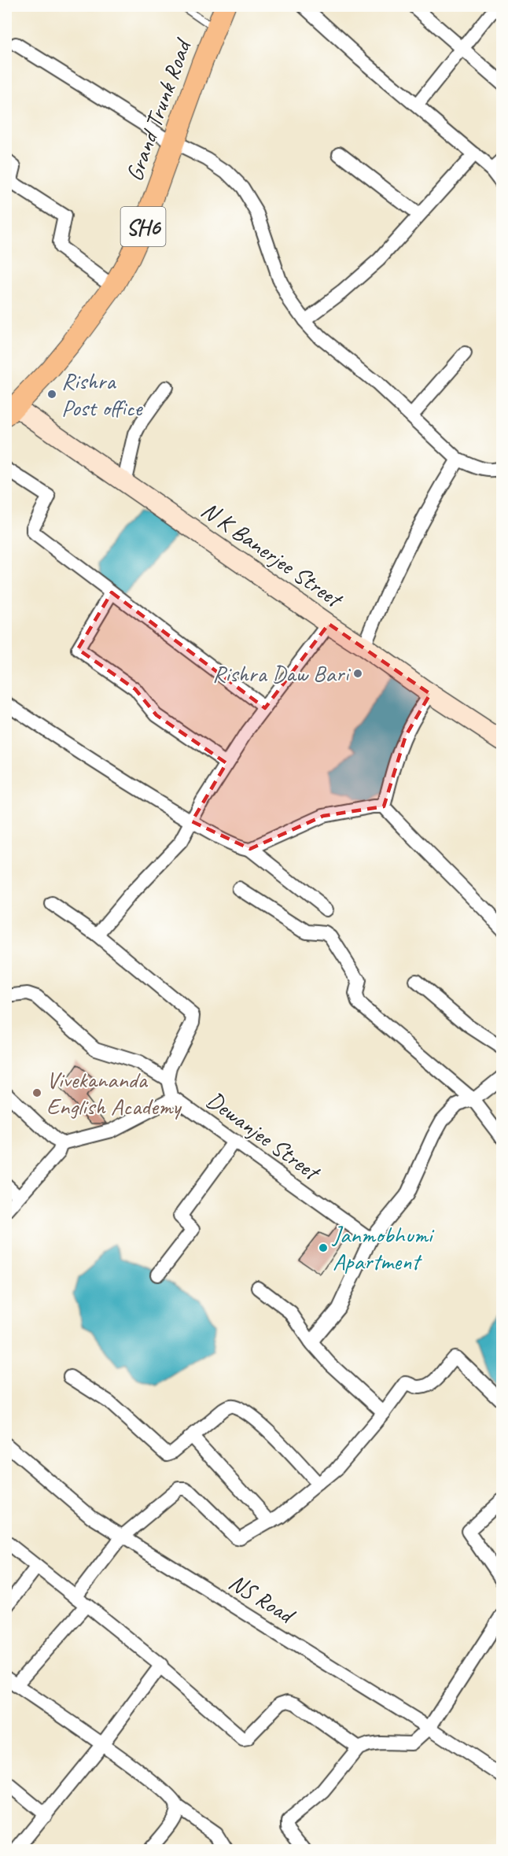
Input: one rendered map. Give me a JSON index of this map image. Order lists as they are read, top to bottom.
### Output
{
  "streets": {
    "main road": ["Grand Trunk Road", "SH6"],
    "street": ["N K Banerjee Street", "Dewanjee Street", "NS Road"]
  },
  "crossings": [
    ["Grand Trunk Road", "N K Banerjee Street"]
  ],
  "places": [
    "Rishra Post office",
    "Rishra Daw Bari",
    "Vivekananda English Academy",
    "Janmobhumi Apartment"
  ]
}
